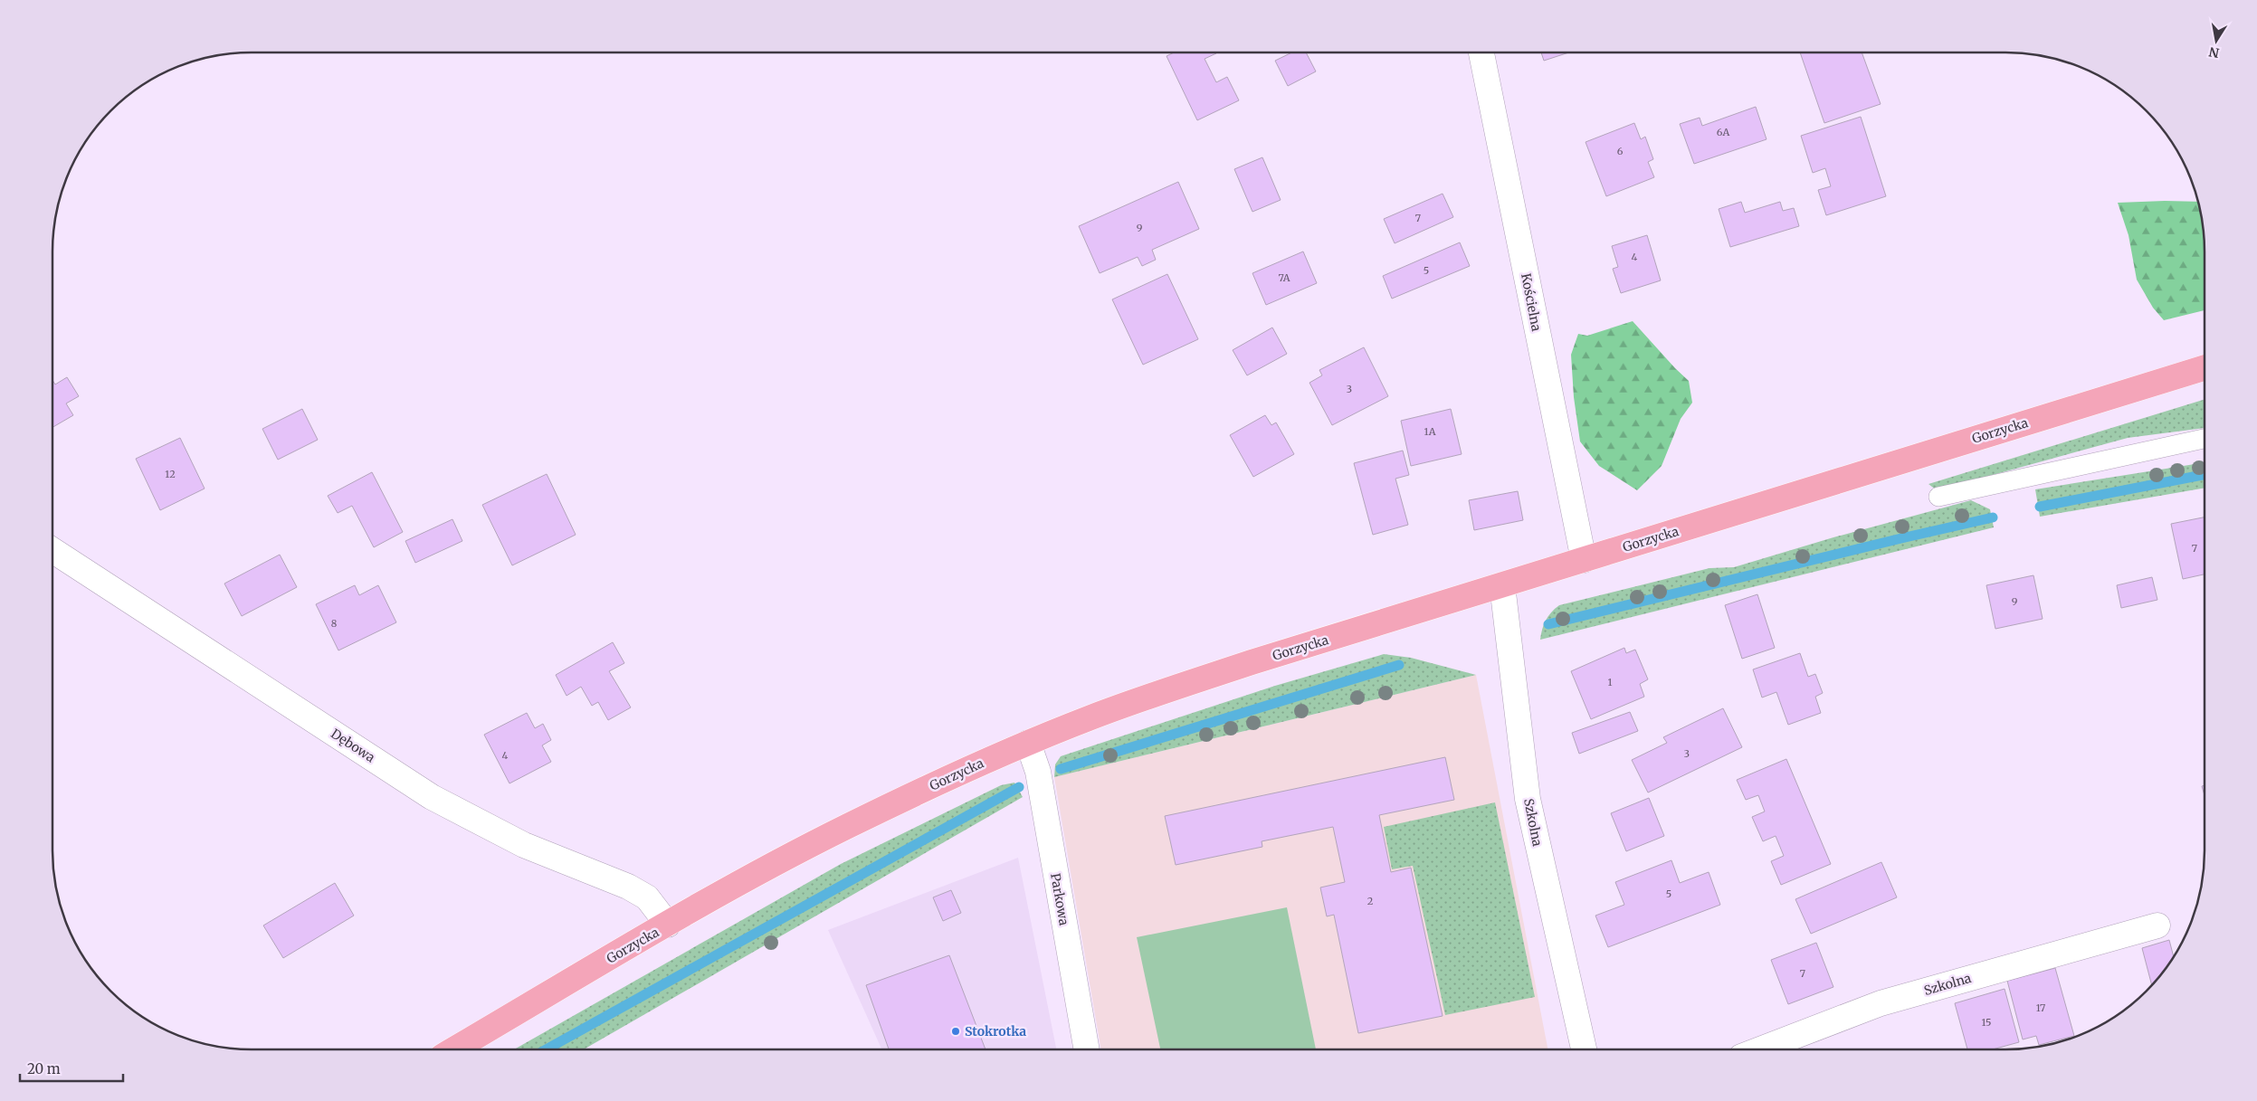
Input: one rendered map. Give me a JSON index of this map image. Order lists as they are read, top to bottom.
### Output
{
  "streets": {
    "main road": ["Gorzycka"],
    "street": [
      "Kościelna",
      "Dębowa",
      "Szkolna",
      "Parkowa"
    ]
  },
  "crossings": [
    ["Kościelna", "Gorzycka"],
    ["Gorzycka", "Dębowa"],
    ["Gorzycka", "Szkolna"],
    ["Gorzycka", "Parkowa"]
  ],
  "places": ["Stokrotka"],
  "house_numbers": [
    "6A",
    "6",
    "7",
    "9",
    "4",
    "5",
    "7A",
    "3",
    "1A",
    "12",
    "7",
    "9",
    "8",
    "1",
    "3",
    "4",
    "5",
    "2",
    "7",
    "17",
    "15"
  ],
  "scale_bar": "20 m",
  "north": "bottom"
}
